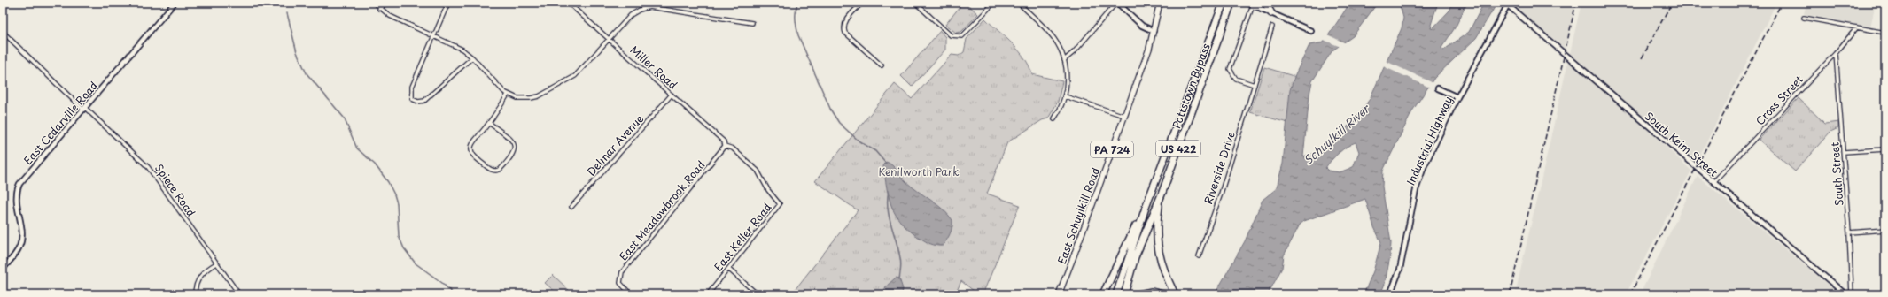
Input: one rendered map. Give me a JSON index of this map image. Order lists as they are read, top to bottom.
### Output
{
  "streets": {
    "highway": ["Pottstown Bypass", "US 422"],
    "main road": ["PA 724", "East Schuylkill Road"],
    "street": [
      "Miller Road",
      "Cross Street",
      "East Cedarville Road",
      "Industrial Highway",
      "South Keim Street",
      "Delmar Avenue",
      "Riverside Drive",
      "South Street",
      "Spiece Road",
      "East Meadowbrook Road",
      "East Keller Road"
    ]
  },
  "crossings": [
    ["Miller Road", "Delmar Avenue"],
    ["Miller Road", "East Meadowbrook Road"],
    ["Miller Road", "East Keller Road"],
    ["Cross Street", "South Keim Street"],
    ["Cross Street", "South Street"],
    ["East Cedarville Road", "Spiece Road"],
    ["Industrial Highway", "South Keim Street"],
    ["East Meadowbrook Road", "East Keller Road"]
  ],
  "water": ["Schuylkill River"],
  "parks": ["Kenilworth Park"]
}
